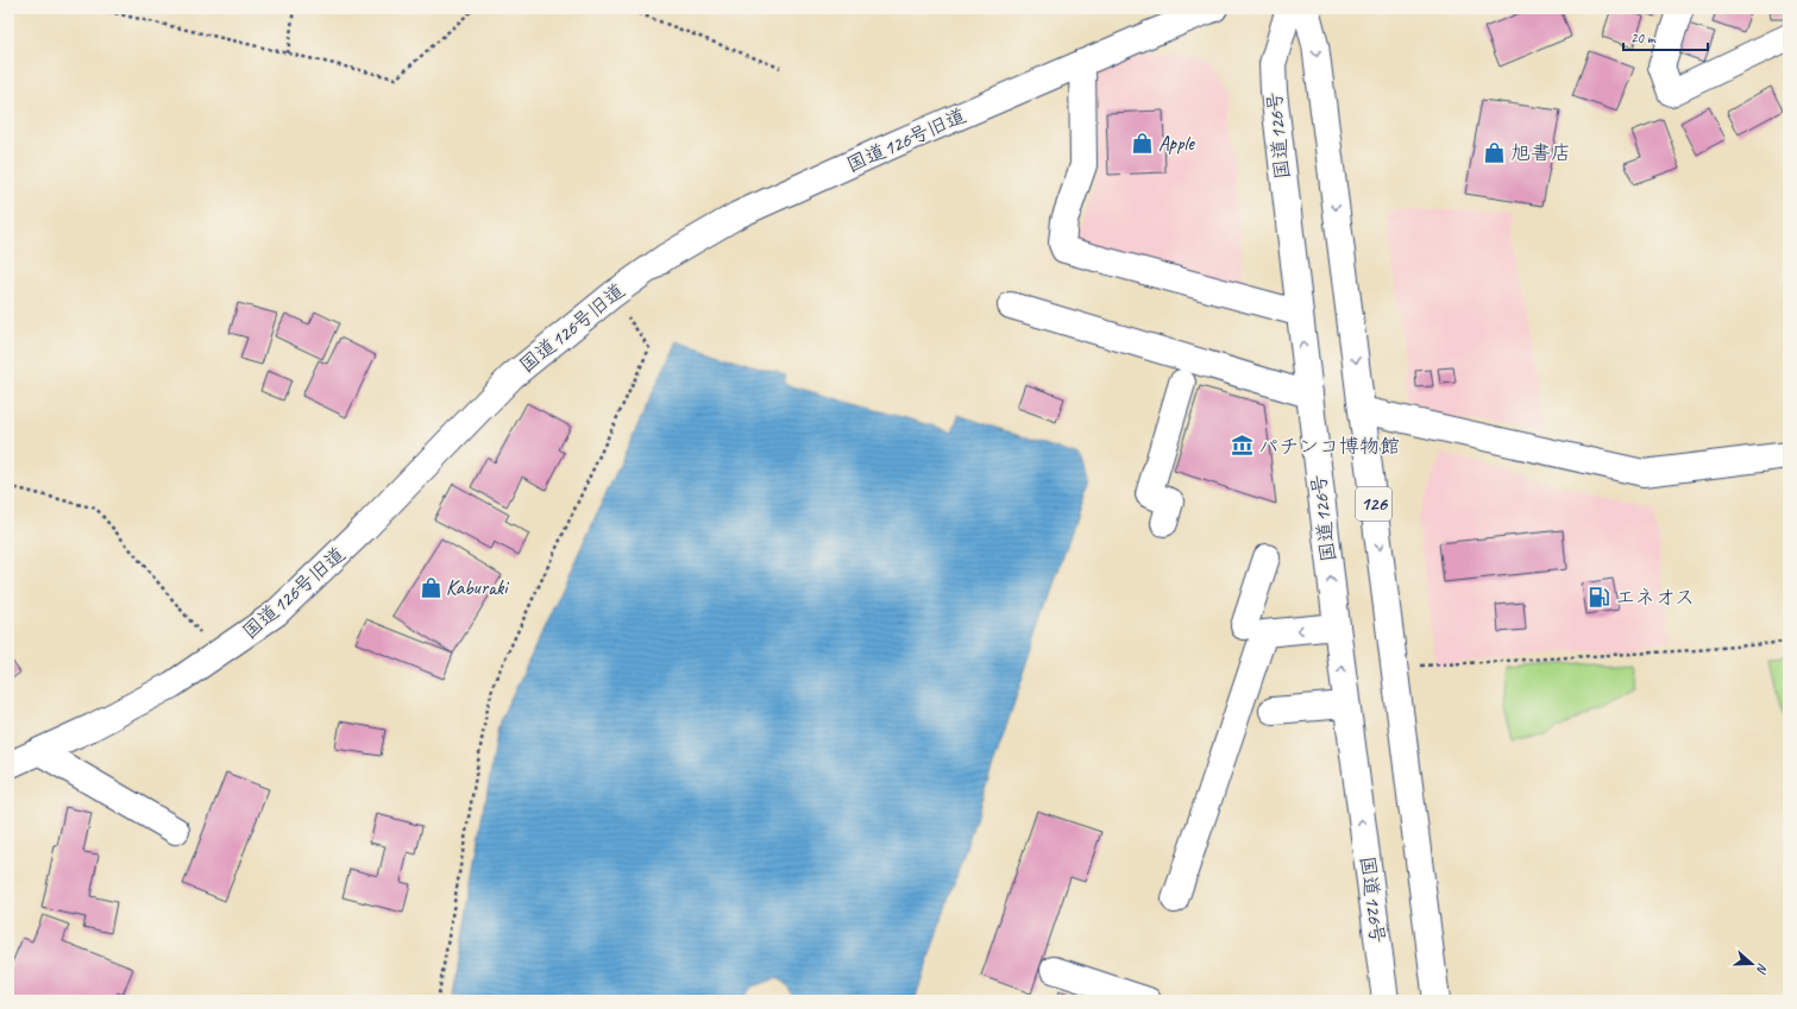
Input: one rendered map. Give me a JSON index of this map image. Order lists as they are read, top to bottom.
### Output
{
  "streets": {
    "main road": ["国道126号", "国道126号旧道", "126"]
  },
  "places": {
    "shop": ["Apple", "旭書店", "Kaburaki"],
    "museum": ["パチンコ博物館"],
    "fuel station": ["エネオス"]
  },
  "scale_bar": "20 m",
  "north": "right"
}
